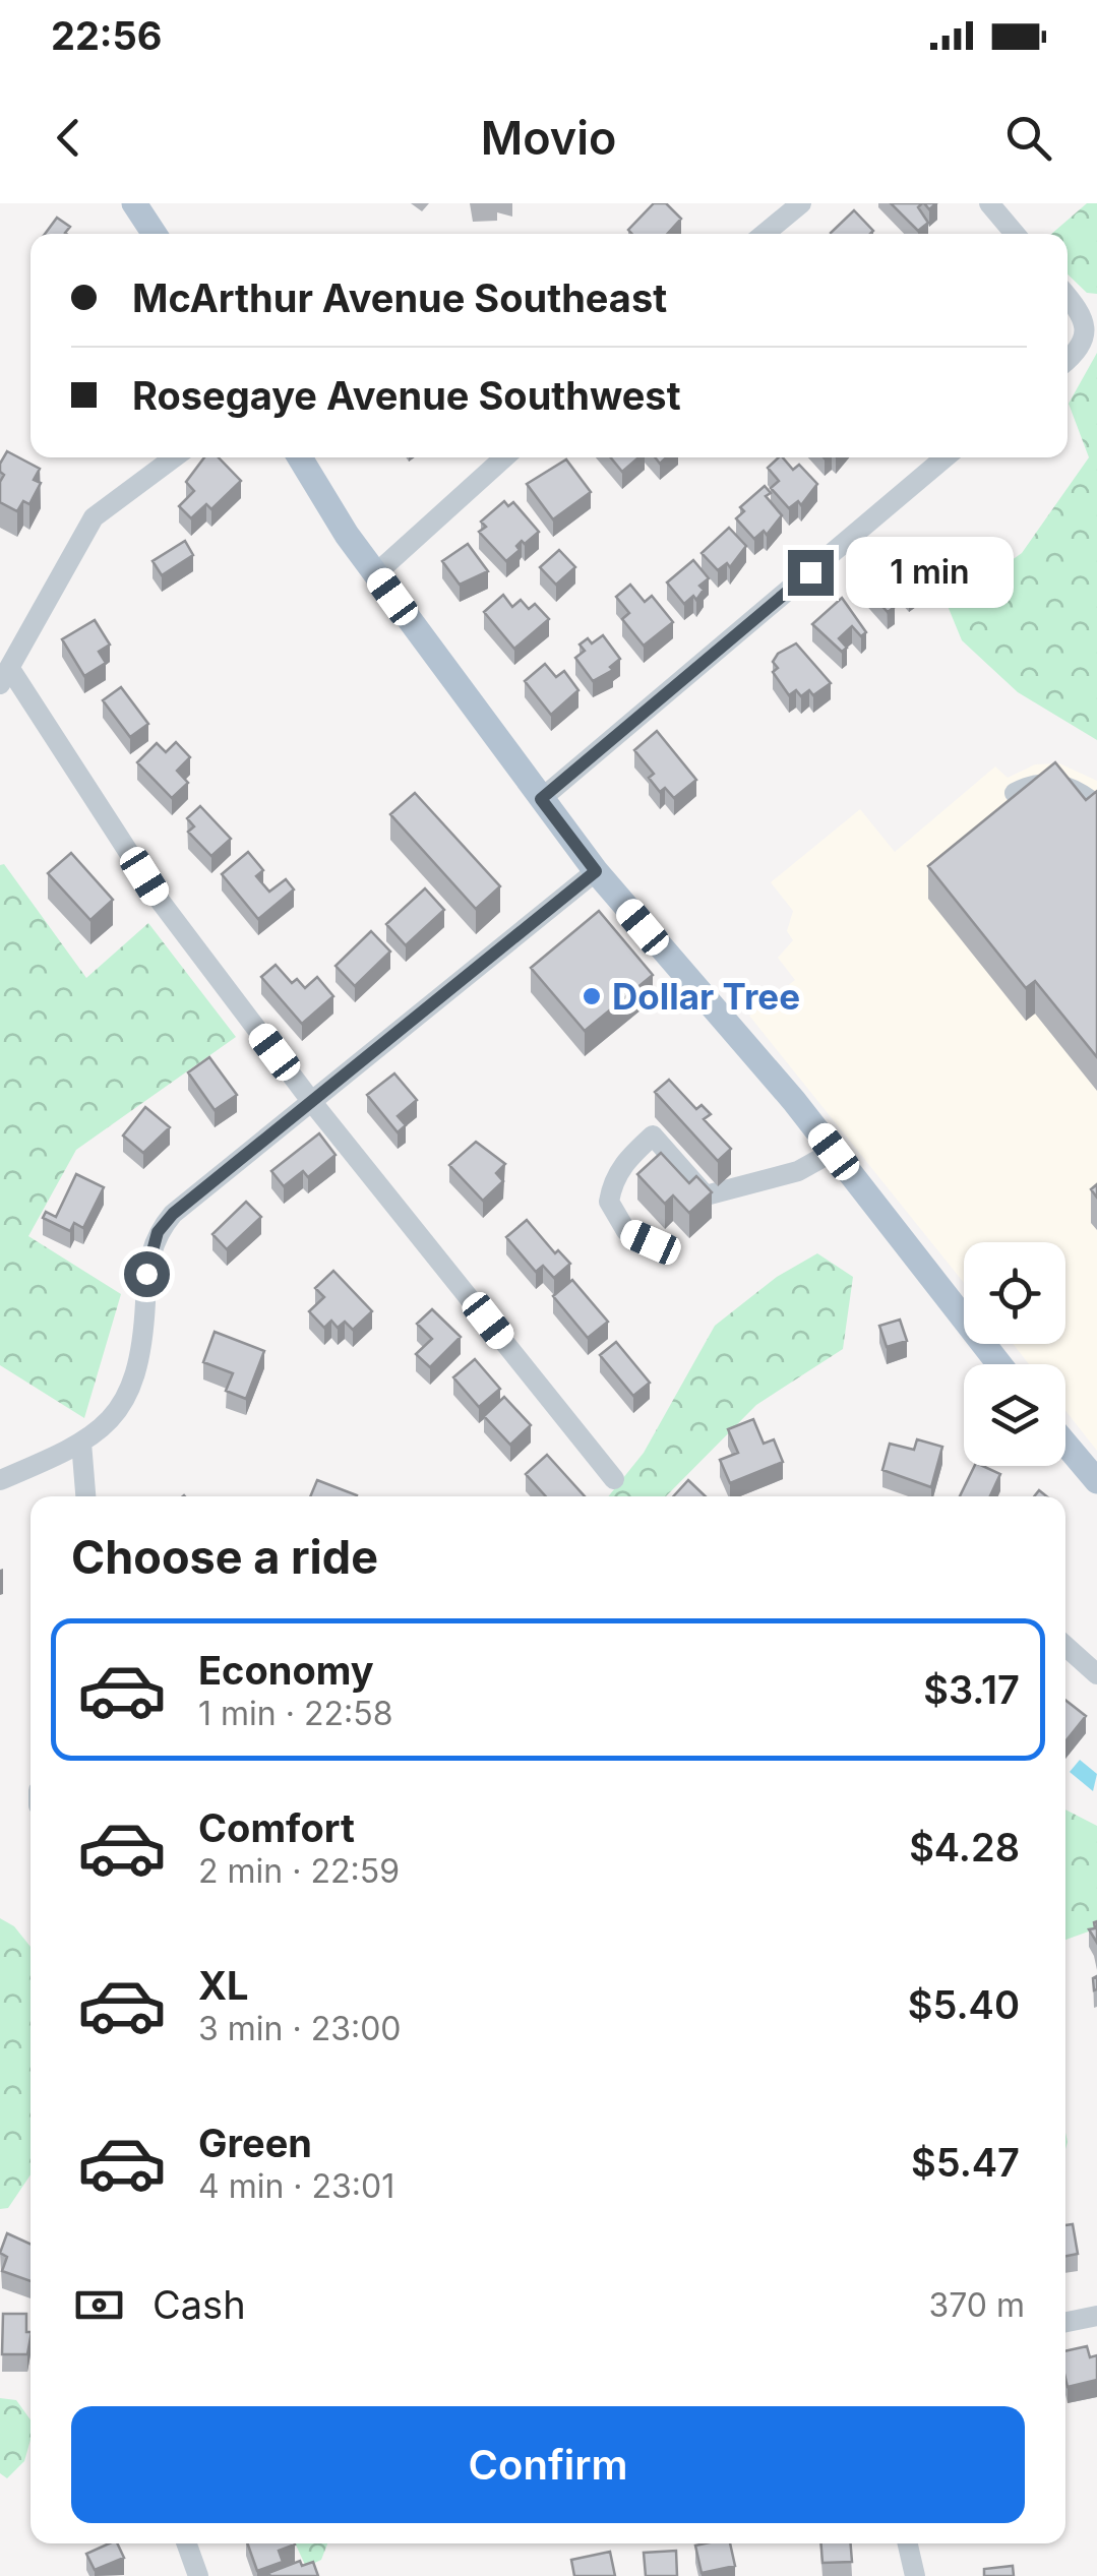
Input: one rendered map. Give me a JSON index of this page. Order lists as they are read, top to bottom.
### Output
{
  "places": ["Dollar Tree"],
  "page": {
    "status": "22:56",
    "header": "Movio",
    "banner": ["McArthur Avenue Southeast", "Rosegaye Avenue Southwest"],
    "bubble": "1 min",
    "heading": "Choose a ride",
    "list": [
      {
        "name": "Economy",
        "note": "1 min · 22:58",
        "value": "$3.17"
      },
      {
        "name": "Comfort",
        "note": "2 min · 22:59",
        "value": "$4.28"
      },
      {
        "name": "XL",
        "note": "3 min · 23:00",
        "value": "$5.40"
      },
      {
        "name": "Green",
        "note": "4 min · 23:01",
        "value": "$5.47"
      }
    ],
    "pay": ["Cash", "370 m"],
    "buttons": "Confirm"
  }
}
